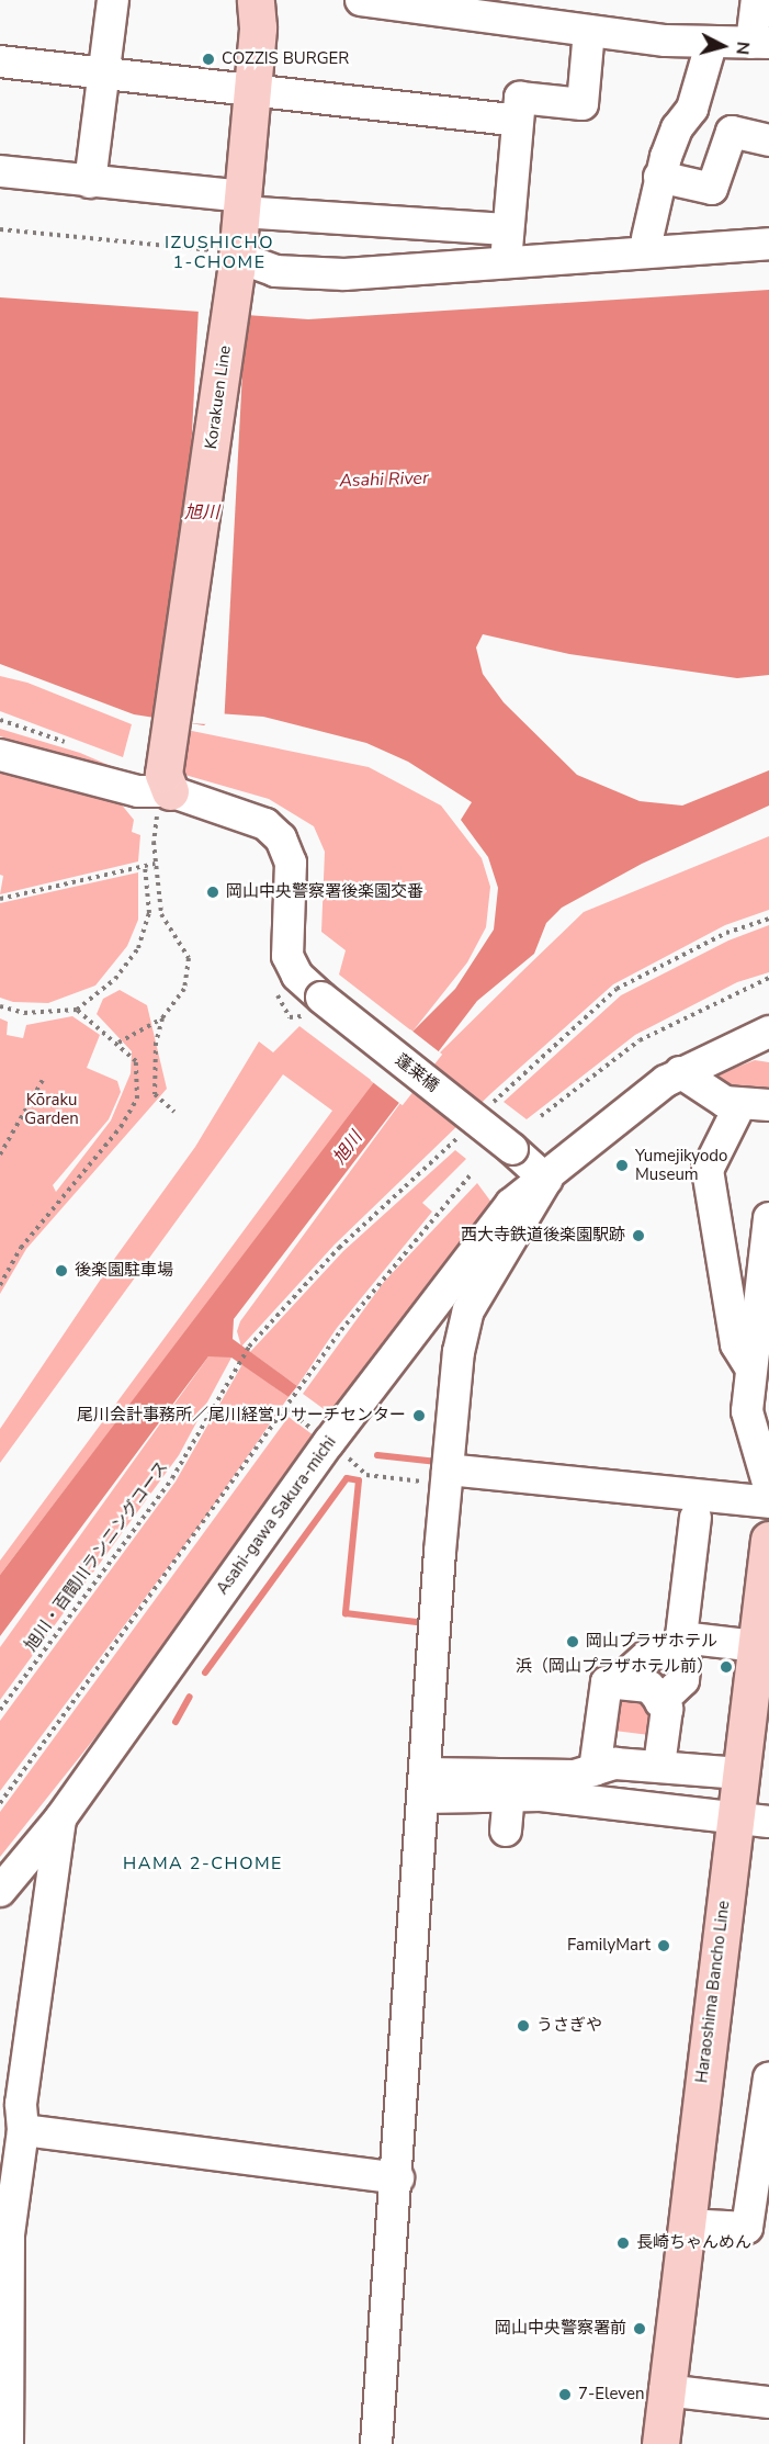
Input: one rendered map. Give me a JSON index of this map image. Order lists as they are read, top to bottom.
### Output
{
  "streets": {
    "main road": ["Korakuen Line", "Haraoshima Bancho Line"],
    "street": ["蓬莱橋", "Asahi-gawa Sakura-michi"],
    "path": ["旭川・百間川ランニングコース"]
  },
  "crossings": [
    ["Korakuen Line", "蓬莱橋"],
    ["蓬莱橋", "Asahi-gawa Sakura-michi"]
  ],
  "districts": ["IZUSHICHO 1-CHOME", "HAMA 2-CHOME"],
  "water": ["Asahi River", "旭川"],
  "parks": ["Kōraku Garden"],
  "places": [
    "COZZIS BURGER",
    "岡山中央警察署後楽園交番",
    "Yumejikyodo Museum",
    "西大寺鉄道後楽園駅跡",
    "後楽園駐車場",
    "尾川会計事務所／尾川経営リサーチセンター",
    "岡山プラザホテル",
    "浜（岡山プラザホテル前）",
    "FamilyMart",
    "うさぎや",
    "長崎ちゃんめん",
    "岡山中央警察署前",
    "7-Eleven"
  ],
  "north": "right"
}
